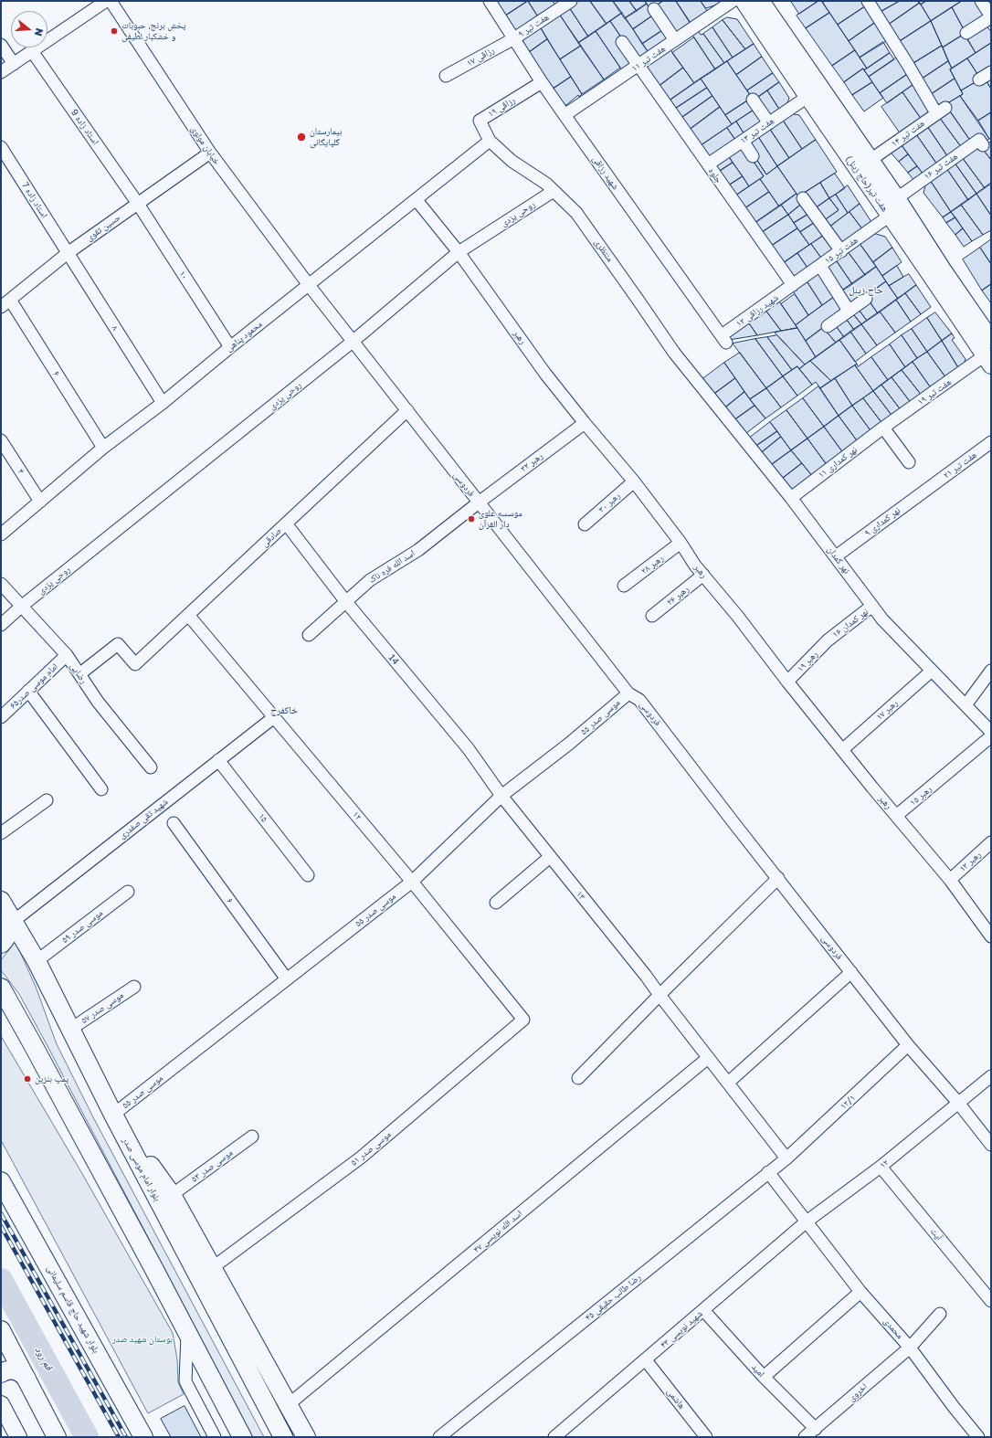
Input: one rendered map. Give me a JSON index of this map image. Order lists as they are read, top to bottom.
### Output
{
  "streets": {
    "main road": ["هفت تیر(حاج زینل)", "بلوار امام موسی صدر", "بلوار شهید حاج قاسم سلیمانی"],
    "street": [
      "هفت تیر ۹",
      "رزاقی ۱۷",
      "هفت تیر ۱۱",
      "رزاقی ۱۹",
      "استاد زاده 9",
      "هفت تیر ۱۳",
      "هفت تیر ۱۴",
      "خیابان مولوی",
      "هفت تیر ۱۶",
      "شهید رزاقی",
      "جلوه",
      "استاد زاده 7",
      "روحی یزدی",
      "حسین تقوی",
      "منتظری",
      "هفت تیر ۱۵",
      "۱۰",
      "شهید رزاقی ۱۲",
      "۸",
      "محمود پناهی",
      "رهبر",
      "۶",
      "هفت تیر ۱۹",
      "رهبر ۳۲",
      "نهر کمداری ۱۱",
      "هفت تیر ۲۱",
      "۴",
      "فردوسی",
      "رهبر ۳۰",
      "نهر کمداری ۹",
      "صادقی",
      "نهر کمدان",
      "رهبر ۲۸",
      "اسد الله فره ناک",
      "رهبر ۲۶",
      "نهر کمدان ۱۶",
      "14",
      "رهبر ۱۹",
      "رضایی",
      "امام موسی صدر۶۵",
      "رهبر ۱۷",
      "موسی صدر ۵۵",
      "رهبر ۱۵",
      "۱۲",
      "۱۵",
      "شهید تقی صفدری",
      "رهبر ۱۳",
      "۱۳",
      "موسی صدر ۵۹",
      "موسی صدر ۵۷",
      "۱۲/۱",
      "موسی صدر ۵۱",
      "موسی صدر ۵۳",
      "۴۷ اسد الله نویسی",
      "آیت",
      "۴۵ رضا طالب حقیقی",
      "محمدی",
      "۴۳ شهید نویسی",
      "امید",
      "اخروی",
      "هاشمی"
    ]
  },
  "crossings": [
    ["هفت تیر ۹", "رزاقی ۱۷"],
    ["هفت تیر ۹", "شهید رزاقی"],
    ["رزاقی ۱۷", "شهید رزاقی"],
    ["هفت تیر ۱۱", "شهید رزاقی"],
    ["هفت تیر ۱۱", "جلوه"],
    ["رزاقی ۱۹", "شهید رزاقی"],
    ["رزاقی ۱۹", "منتظری"],
    ["رزاقی ۱۹", "محمود پناهی"],
    ["استاد زاده 9", "حسین تقوی"],
    ["استاد زاده 9", "۱۰"],
    ["هفت تیر ۱۳", "جلوه"],
    ["هفت تیر ۱۳", "هفت تیر(حاج زینل)"],
    ["هفت تیر ۱۴", "هفت تیر(حاج زینل)"],
    ["خیابان مولوی", "حسین تقوی"],
    ["خیابان مولوی", "محمود پناهی"],
    ["خیابان مولوی", "فردوسی"],
    ["هفت تیر ۱۶", "هفت تیر(حاج زینل)"],
    ["شهید رزاقی", "شهید رزاقی ۱۲"],
    ["جلوه", "هفت تیر ۱۵"],
    ["جلوه", "شهید رزاقی ۱۲"],
    ["هفت تیر(حاج زینل)", "هفت تیر ۱۵"],
    ["هفت تیر(حاج زینل)", "هفت تیر ۱۹"],
    ["استاد زاده 7", "حسین تقوی"],
    ["استاد زاده 7", "۸"],
    ["روحی یزدی", "منتظری"],
    ["روحی یزدی", "رهبر"],
    ["روحی یزدی", "فردوسی"],
    ["روحی یزدی", "رضایی"],
    ["حسین تقوی", "۱۰"],
    ["حسین تقوی", "۸"],
    ["حسین تقوی", "۶"],
    ["منتظری", "محمود پناهی"],
    ["منتظری", "نهر کمدان"],
    ["هفت تیر ۱۵", "شهید رزاقی ۱۲"],
    ["۱۰", "محمود پناهی"],
    ["۸", "محمود پناهی"],
    ["محمود پناهی", "رهبر"],
    ["محمود پناهی", "۶"],
    ["محمود پناهی", "۴"],
    ["محمود پناهی", "فردوسی"],
    ["رهبر", "رهبر ۳۲"],
    ["رهبر", "رهبر ۳۰"],
    ["رهبر", "رهبر ۲۸"],
    ["رهبر", "رهبر ۲۶"],
    ["رهبر", "رهبر ۱۹"],
    ["رهبر", "رهبر ۱۷"],
    ["رهبر", "رهبر ۱۵"],
    ["رهبر", "رهبر ۱۳"],
    ["۶", "موسی صدر ۵۵"],
    ["هفت تیر ۱۹", "نهر کمداری ۱۱"],
    ["رهبر ۳۲", "فردوسی"],
    ["رهبر ۳۲", "اسد الله فره ناک"],
    ["نهر کمداری ۱۱", "نهر کمدان"],
    ["هفت تیر ۲۱", "نهر کمداری ۹"],
    ["فردوسی", "صادقی"],
    ["فردوسی", "اسد الله فره ناک"],
    ["فردوسی", "موسی صدر ۵۵"],
    ["فردوسی", "۱۲"],
    ["فردوسی", "۱۲/۱"],
    ["نهر کمداری ۹", "نهر کمدان"],
    ["صادقی", "14"],
    ["صادقی", "رضایی"],
    ["صادقی", "۱۲"],
    ["نهر کمدان", "نهر کمدان ۱۶"],
    ["نهر کمدان", "رهبر ۱۷"],
    ["اسد الله فره ناک", "14"],
    ["نهر کمدان ۱۶", "رهبر ۱۹"],
    ["14", "موسی صدر ۵۵"],
    ["14", "۱۳"],
    ["رضایی", "امام موسی صدر۶۵"],
    ["موسی صدر ۵۵", "۱۲"],
    ["موسی صدر ۵۵", "۱۳"],
    ["موسی صدر ۵۵", "بلوار امام موسی صدر"],
    ["۱۲", "شهید تقی صفدری"],
    ["۱۲", "موسی صدر ۵۱"],
    ["۱۲", "آیت"],
    ["۱۲", "محمدی"],
    ["۱۲", "۴۳ شهید نویسی"],
    ["۱۵", "شهید تقی صفدری"],
    ["شهید تقی صفدری", "بلوار امام موسی صدر"],
    ["۱۳", "۱۲/۱"],
    ["۱۳", "۴۷ اسد الله نویسی"],
    ["۱۳", "۴۵ رضا طالب حقیقی"],
    ["موسی صدر ۵۹", "بلوار امام موسی صدر"],
    ["موسی صدر ۵۷", "بلوار امام موسی صدر"],
    ["۱۲/۱", "۴۵ رضا طالب حقیقی"],
    ["۴۵ رضا طالب حقیقی", "محمدی"],
    ["محمدی", "۴۳ شهید نویسی"],
    ["محمدی", "اخروی"],
    ["۴۳ شهید نویسی", "امید"],
    ["۴۳ شهید نویسی", "هاشمی"],
    ["امید", "اخروی"]
  ],
  "districts": ["حاج زینل", "خاکفرج"],
  "water": ["قم رود"],
  "parks": ["بوستان شهید صدر"],
  "places": [
    "پخش برنج، حبوبات و خشکبار لطیفی",
    "بیمارستان گلپایگانی",
    "موسسه علوی دار القرآن",
    "پمپ بنزین"
  ],
  "north": "right"
}
